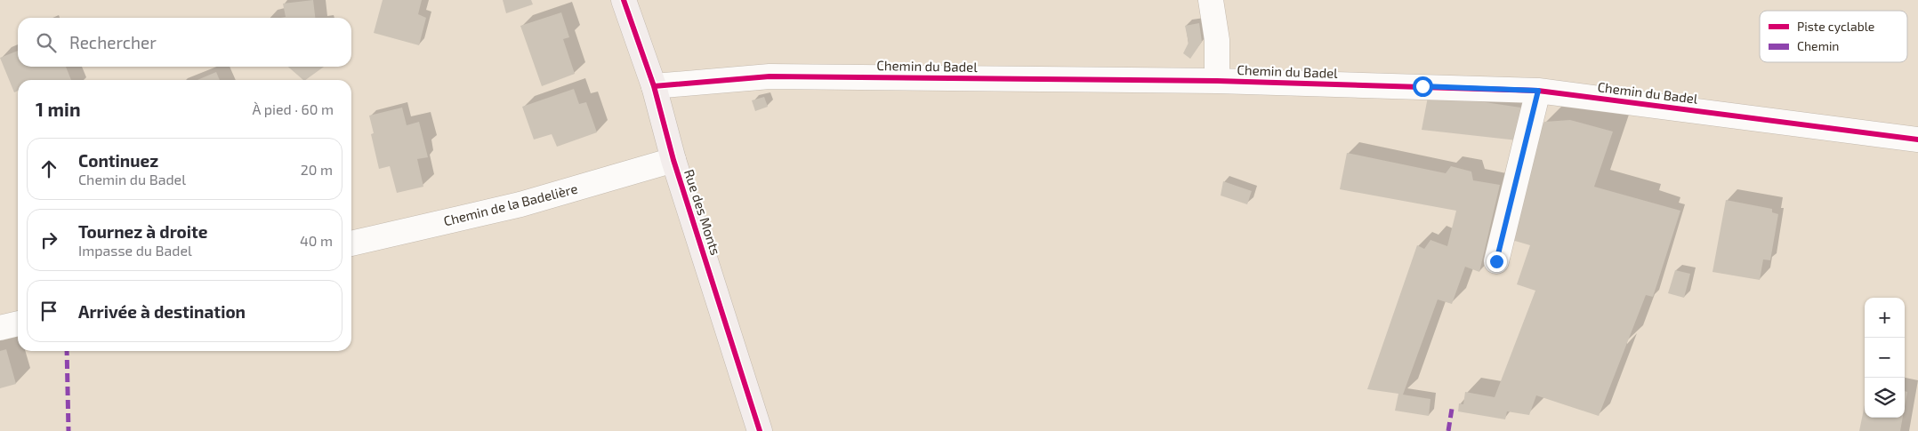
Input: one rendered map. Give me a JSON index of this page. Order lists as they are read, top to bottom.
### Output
{
  "streets": {
    "street": ["Chemin du Badel", "Chemin de la Badelière", "Rue des Monts"]
  },
  "crossings": [
    ["Chemin du Badel", "Rue des Monts"],
    ["Chemin de la Badelière", "Rue des Monts"]
  ],
  "legend": ["Piste cyclable", "Chemin"],
  "page": {
    "search": "Rechercher",
    "heading": ["1 min", "À pied · 60 m"],
    "list": [
      ["Continuez", "Chemin du Badel", "20 m"],
      ["Tournez à droite", "Impasse du Badel", "40 m"],
      "Arrivée à destination"
    ],
    "map_buttons": ["+", "−"]
  }
}
